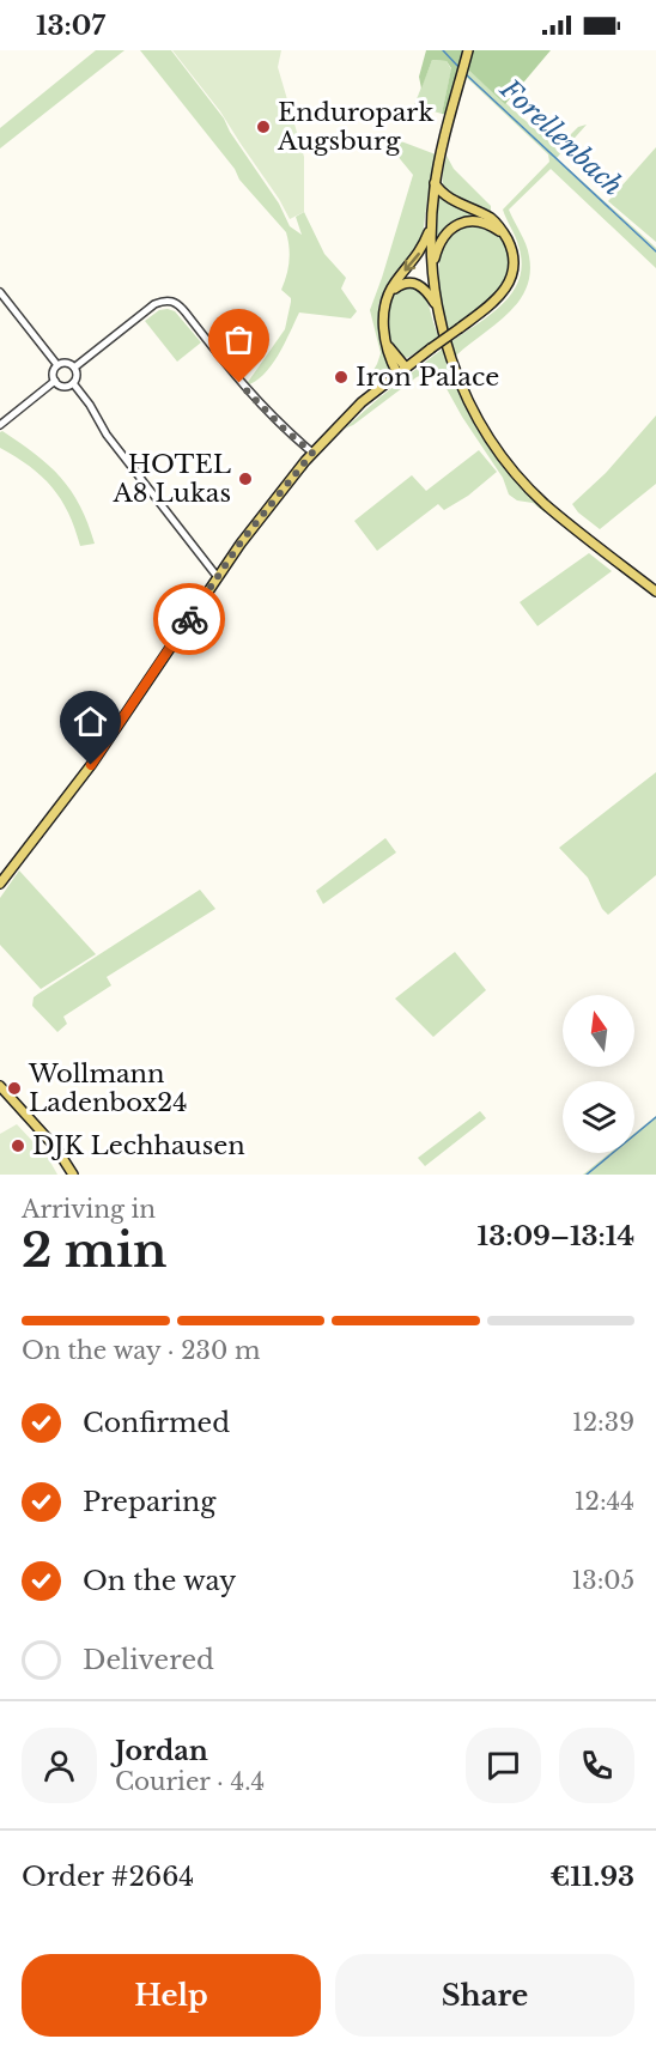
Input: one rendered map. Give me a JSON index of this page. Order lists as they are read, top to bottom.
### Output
{
  "water": ["Forellenbach"],
  "places": [
    "Enduropark Augsburg",
    "Iron Palace",
    "HOTEL A8 Lukas",
    "Wollmann Ladenbox24",
    "DJK Lechhausen"
  ],
  "north": "top",
  "page": {
    "status": "13:07",
    "heading": ["2 min", "Arriving in", "13:09–13:14"],
    "panel": [
      "Jordan",
      "Courier · 4.4",
      "Order #2664",
      "€11.93"
    ],
    "bar": "On the way · 230 m",
    "list": [
      ["Confirmed", "12:39"],
      ["Preparing", "12:44"],
      ["On the way", "13:05"],
      "Delivered"
    ],
    "buttons": ["Help", "Share"]
  }
}
